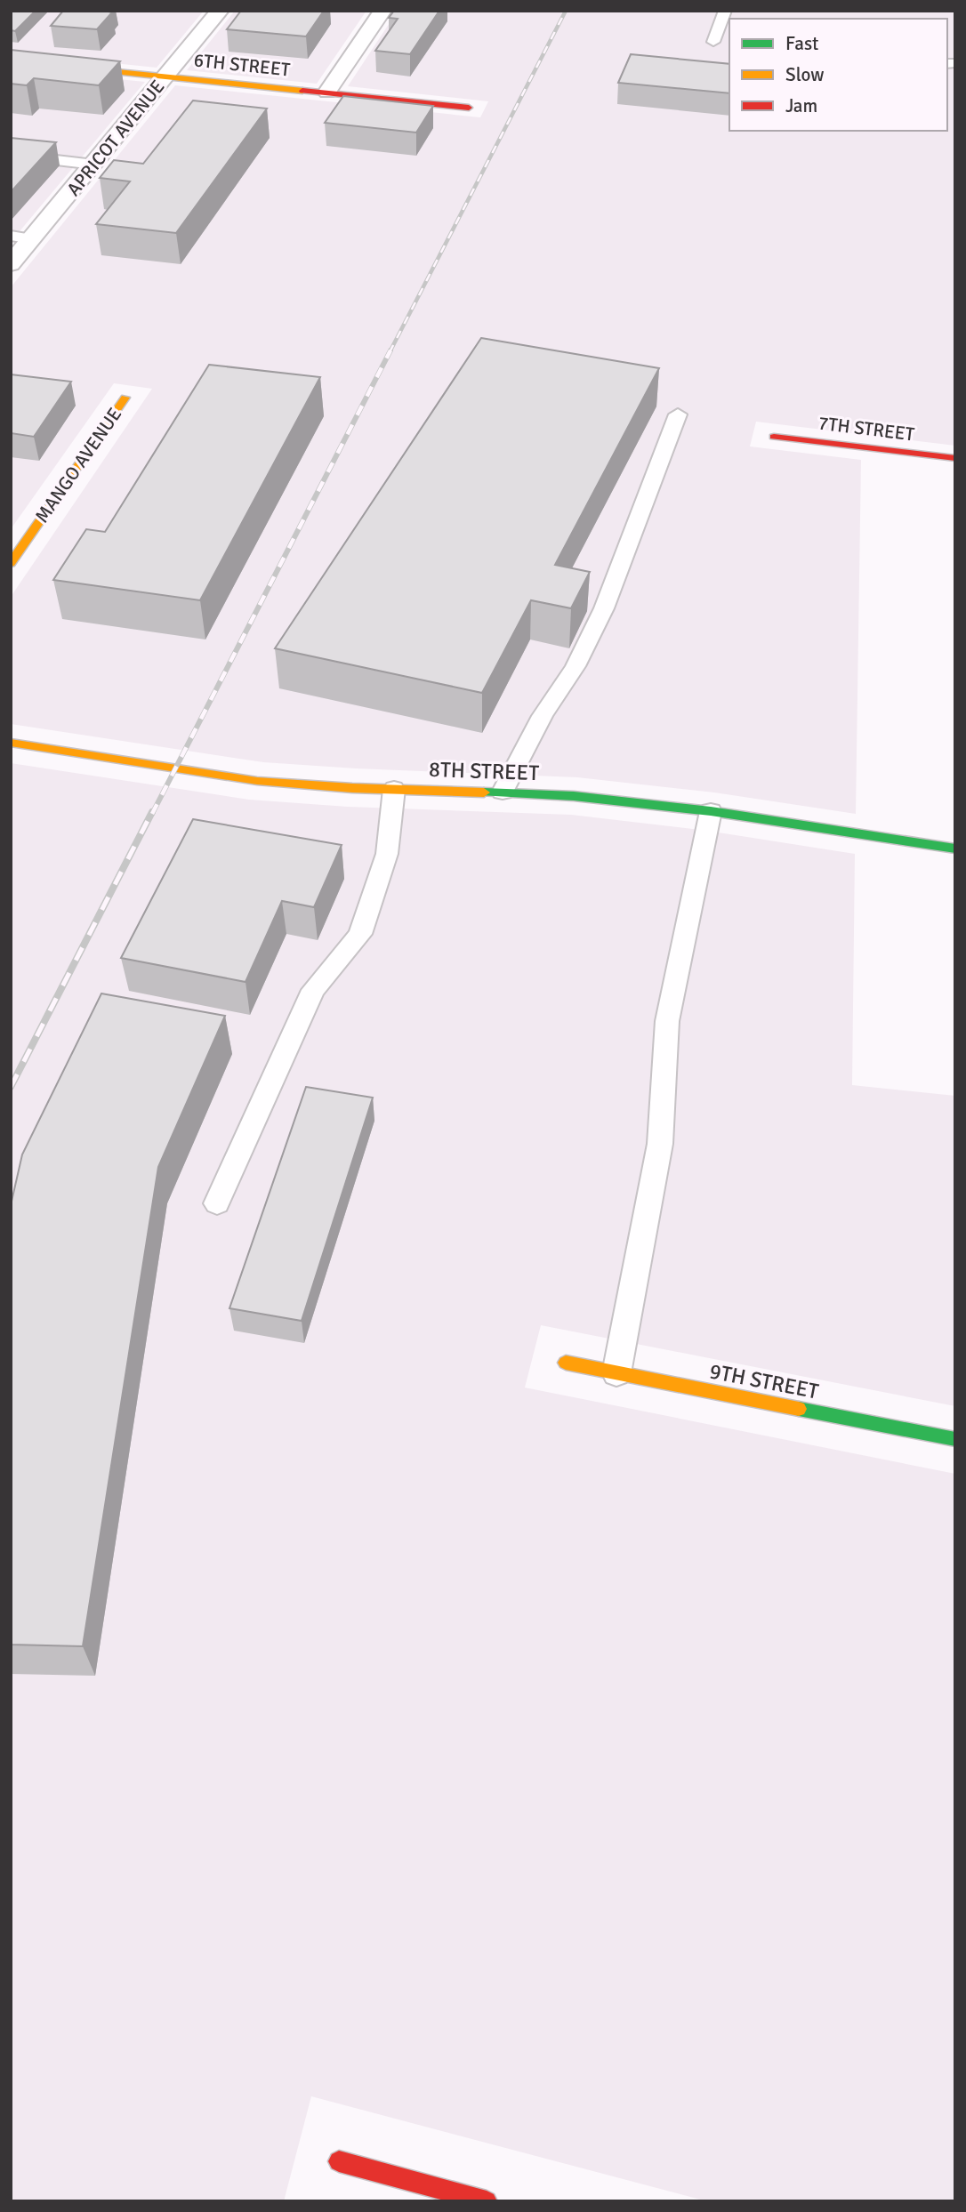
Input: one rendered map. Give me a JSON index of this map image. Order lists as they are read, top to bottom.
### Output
{
  "streets": {
    "street": [
      "6TH STREET",
      "APRICOT AVENUE",
      "7TH STREET",
      "MANGO AVENUE",
      "8TH STREET",
      "9TH STREET"
    ]
  },
  "crossings": [
    ["6TH STREET", "APRICOT AVENUE"]
  ],
  "legend": ["Fast", "Slow", "Jam"]
}
